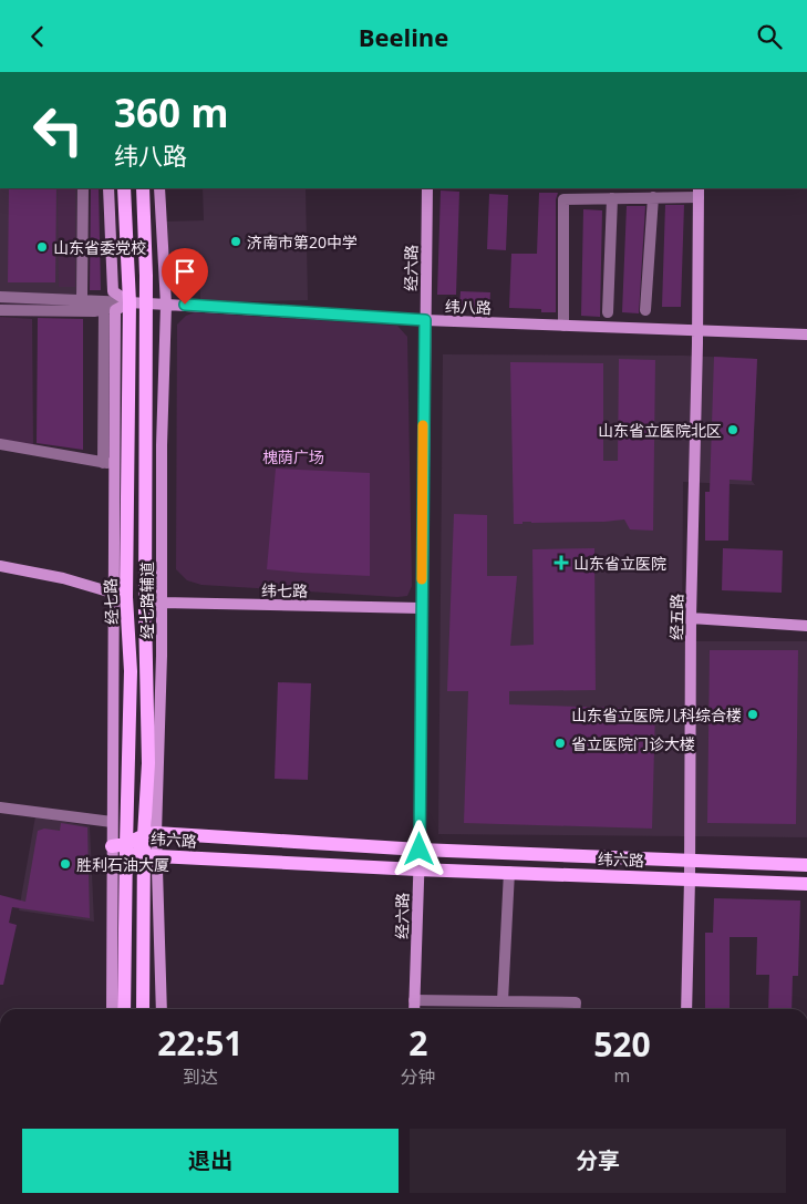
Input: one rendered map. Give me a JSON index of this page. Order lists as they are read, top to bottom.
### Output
{
  "streets": {
    "main road": ["经七路", "纬六路"],
    "street": [
      "经六路",
      "纬八路",
      "纬七路",
      "经七路辅道",
      "经五路"
    ]
  },
  "crossings": [
    ["经六路", "纬八路"],
    ["经六路", "纬七路"],
    ["经六路", "纬六路"],
    ["纬八路", "经七路辅道"],
    ["纬八路", "经七路"],
    ["纬八路", "经五路"],
    ["纬七路", "经七路辅道"],
    ["经七路辅道", "纬六路"],
    ["经七路", "纬六路"],
    ["经五路", "纬六路"]
  ],
  "parks": ["槐荫广场"],
  "places": {
    "other": [
      "济南市第20中学",
      "山东省委党校",
      "山东省立医院北区",
      "山东省立医院儿科综合楼",
      "省立医院门诊大楼",
      "胜利石油大厦"
    ],
    "health": ["山东省立医院"]
  },
  "page": {
    "header": "Beeline",
    "turn": ["360 m", "纬八路"],
    "eta": [
      "22:51",
      "到达",
      "2",
      "分钟",
      "520",
      "m"
    ],
    "buttons": ["退出", "分享"]
  }
}
